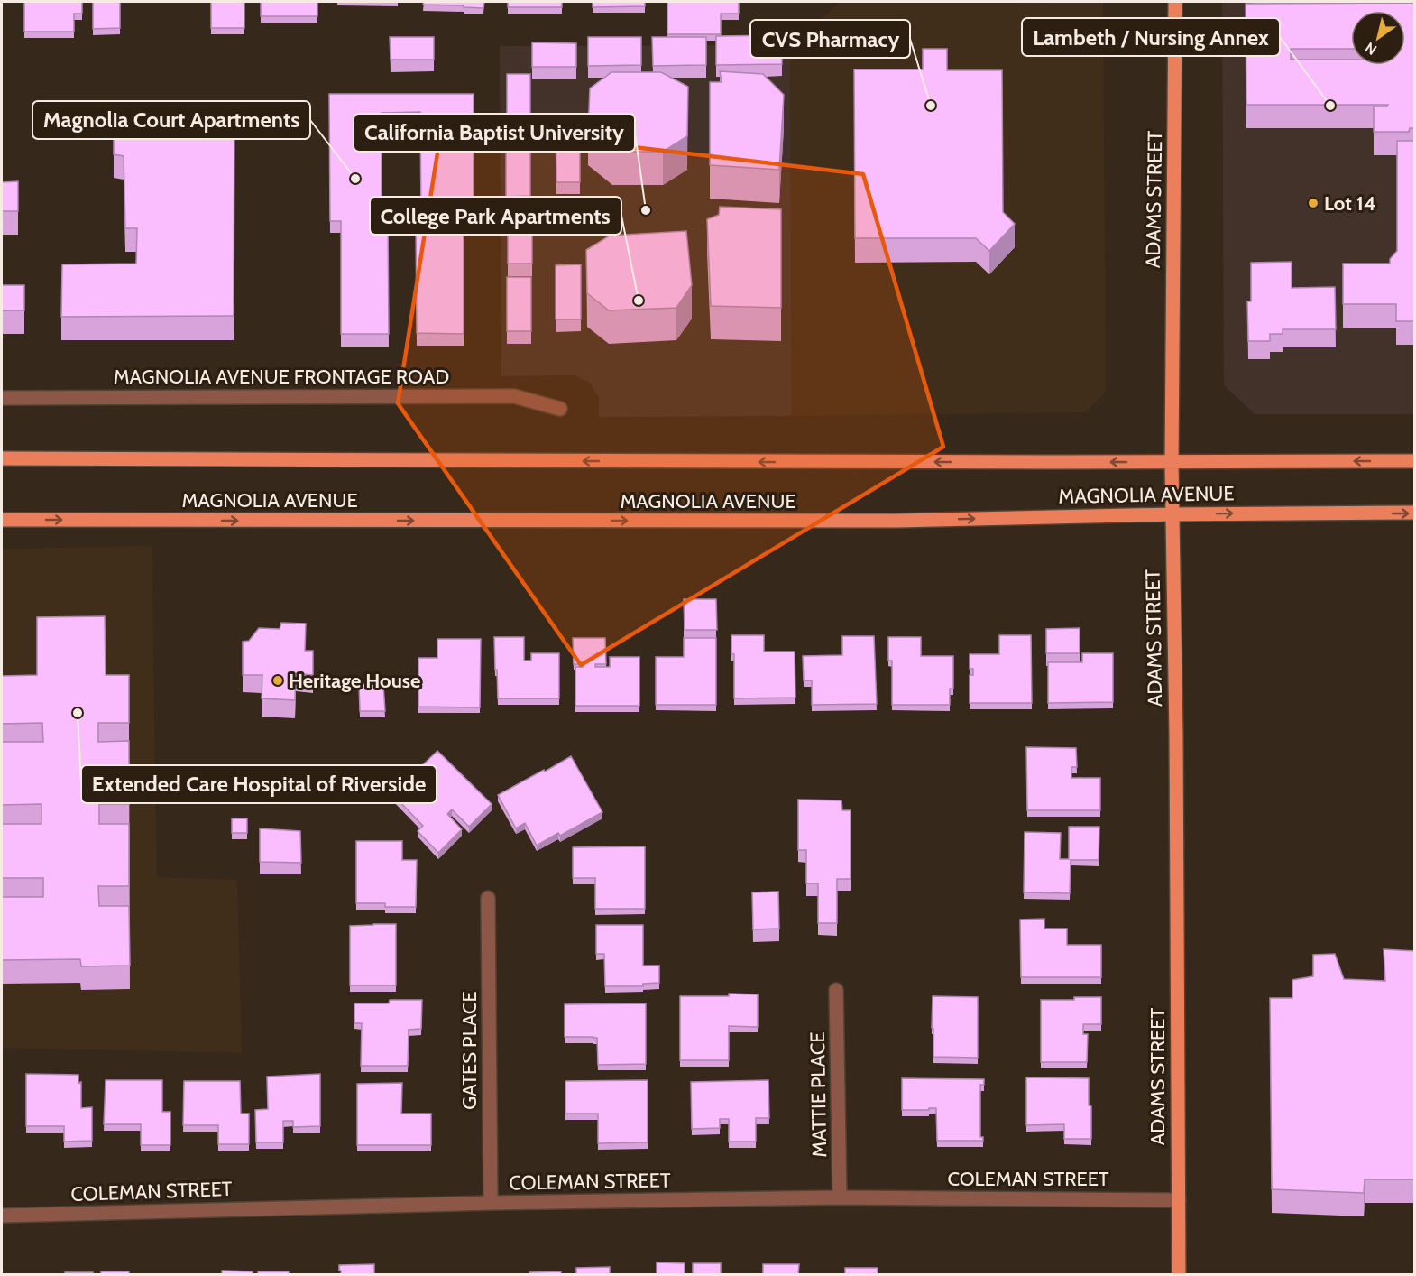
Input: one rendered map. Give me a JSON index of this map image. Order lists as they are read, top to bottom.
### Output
{
  "streets": {
    "main road": ["ADAMS STREET", "MAGNOLIA AVENUE"],
    "street": [
      "MAGNOLIA AVENUE FRONTAGE ROAD",
      "GATES PLACE",
      "MATTIE PLACE",
      "COLEMAN STREET"
    ]
  },
  "crossings": [
    ["ADAMS STREET", "MAGNOLIA AVENUE"],
    ["ADAMS STREET", "COLEMAN STREET"],
    ["GATES PLACE", "COLEMAN STREET"],
    ["MATTIE PLACE", "COLEMAN STREET"]
  ],
  "places": [
    "CVS Pharmacy",
    "Lambeth / Nursing Annex",
    "Magnolia Court Apartments",
    "Lot 14",
    "California Baptist University",
    "College Park Apartments",
    "Heritage House",
    "Extended Care Hospital of Riverside"
  ],
  "north": "bottom left"
}
